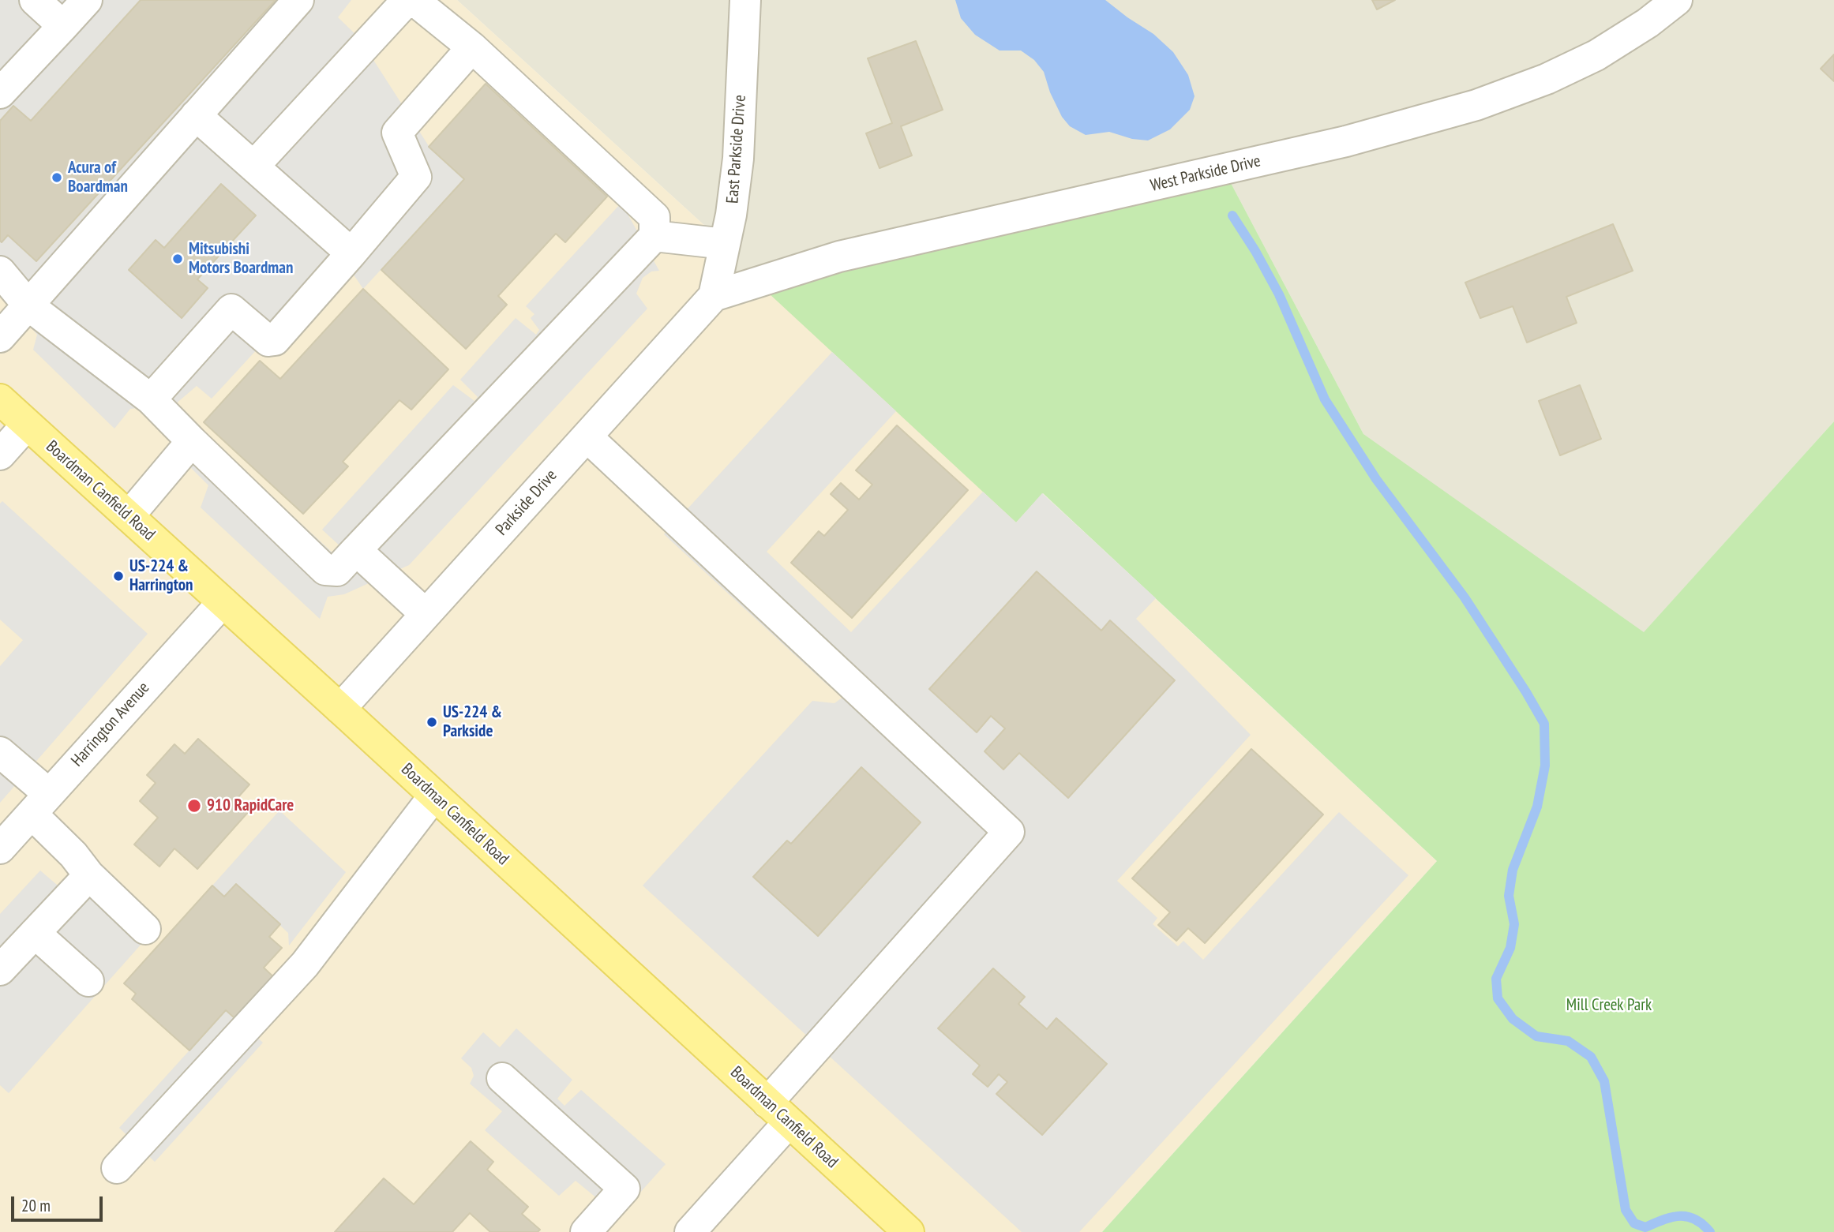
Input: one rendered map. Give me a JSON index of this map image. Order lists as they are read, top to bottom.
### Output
{
  "streets": {
    "main road": ["Boardman Canfield Road"],
    "street": [
      "East Parkside Drive",
      "West Parkside Drive",
      "Parkside Drive",
      "Harrington Avenue"
    ]
  },
  "crossings": [
    ["East Parkside Drive", "West Parkside Drive"],
    ["East Parkside Drive", "Parkside Drive"],
    ["West Parkside Drive", "Parkside Drive"],
    ["Boardman Canfield Road", "Parkside Drive"],
    ["Boardman Canfield Road", "Harrington Avenue"]
  ],
  "parks": ["Mill Creek Park"],
  "places": [
    "Acura of Boardman",
    "Mitsubishi Motors Boardman",
    "US-224 & Harrington",
    "US-224 & Parkside",
    "910 RapidCare"
  ],
  "scale_bar": "20 m"
}
